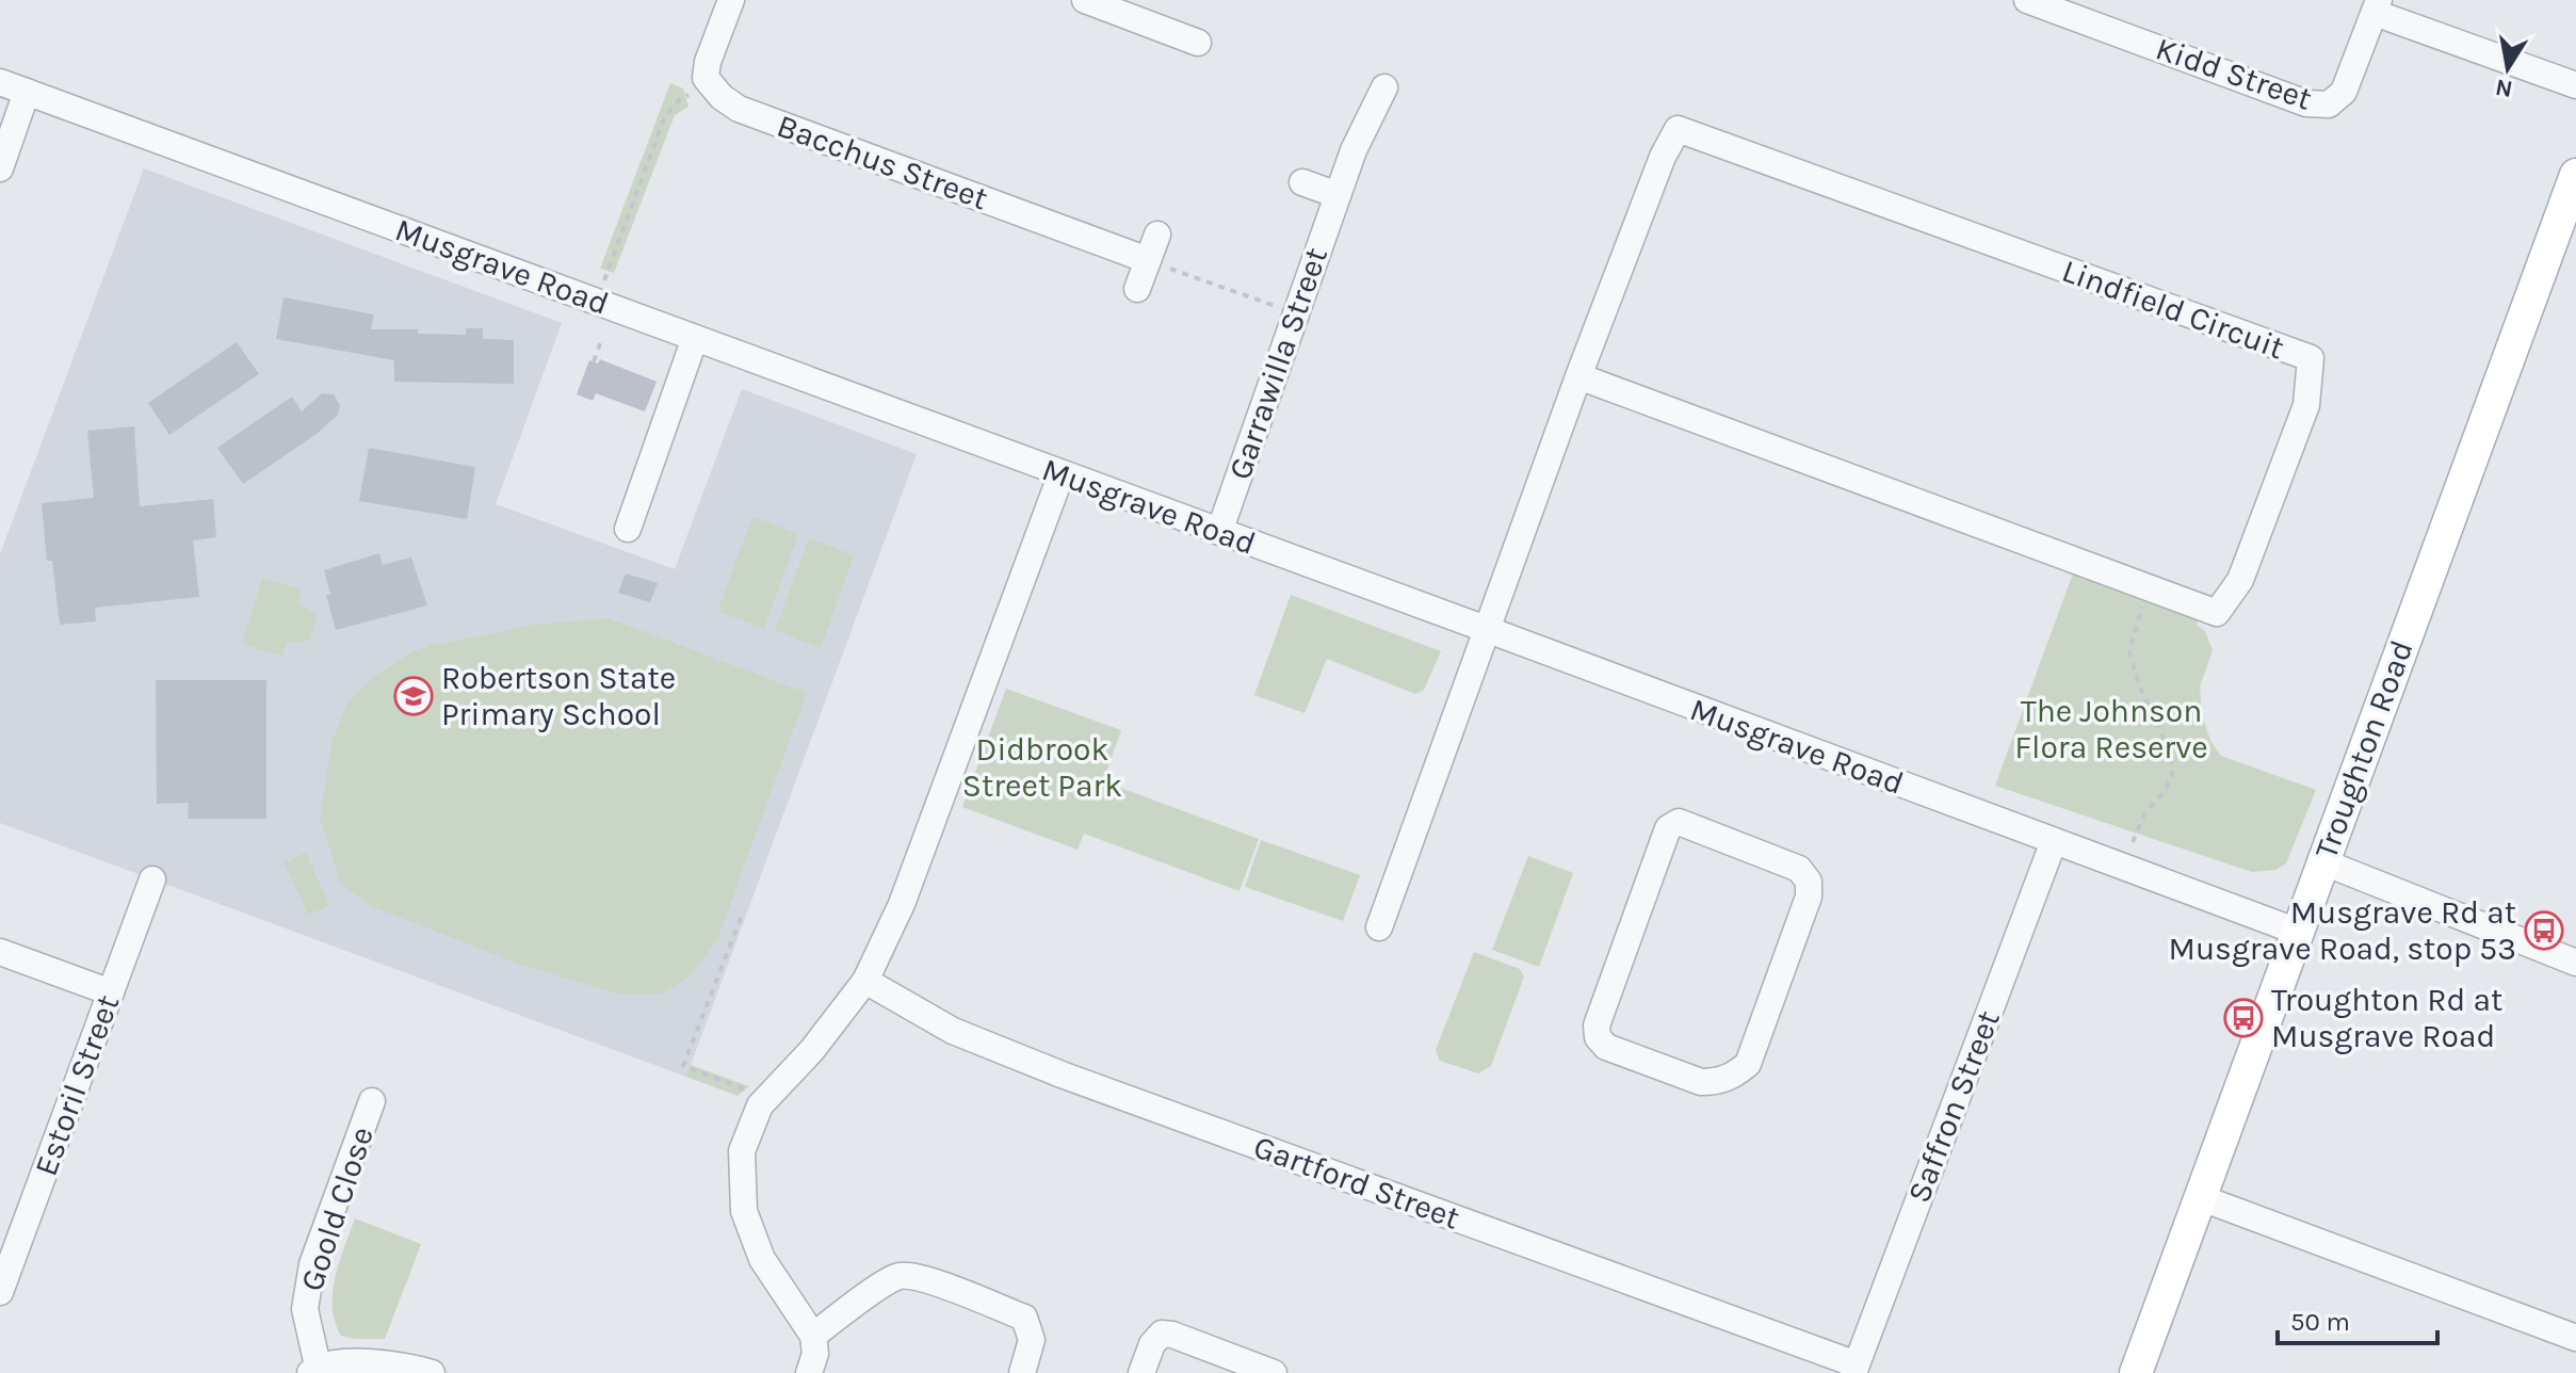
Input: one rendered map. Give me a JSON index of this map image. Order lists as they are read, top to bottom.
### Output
{
  "streets": {
    "main road": ["Troughton Road"],
    "street": [
      "Kidd Street",
      "Bacchus Street",
      "Musgrave Road",
      "Lindfield Circuit",
      "Garrawilla Street",
      "Estoril Street",
      "Saffron Street",
      "Gartford Street",
      "Goold Close"
    ]
  },
  "crossings": [
    ["Musgrave Road", "Lindfield Circuit"],
    ["Musgrave Road", "Garrawilla Street"],
    ["Musgrave Road", "Troughton Road"],
    ["Musgrave Road", "Saffron Street"],
    ["Saffron Street", "Gartford Street"]
  ],
  "parks": ["The Johnson Flora Reserve", "Didbrook Street Park"],
  "places": {
    "school or university": ["Robertson State Primary School"],
    "bus stop": ["Musgrave Rd at Musgrave Road, stop 53", "Troughton Rd at Musgrave Road"]
  },
  "scale_bar": "50 m",
  "north": "bottom"
}
